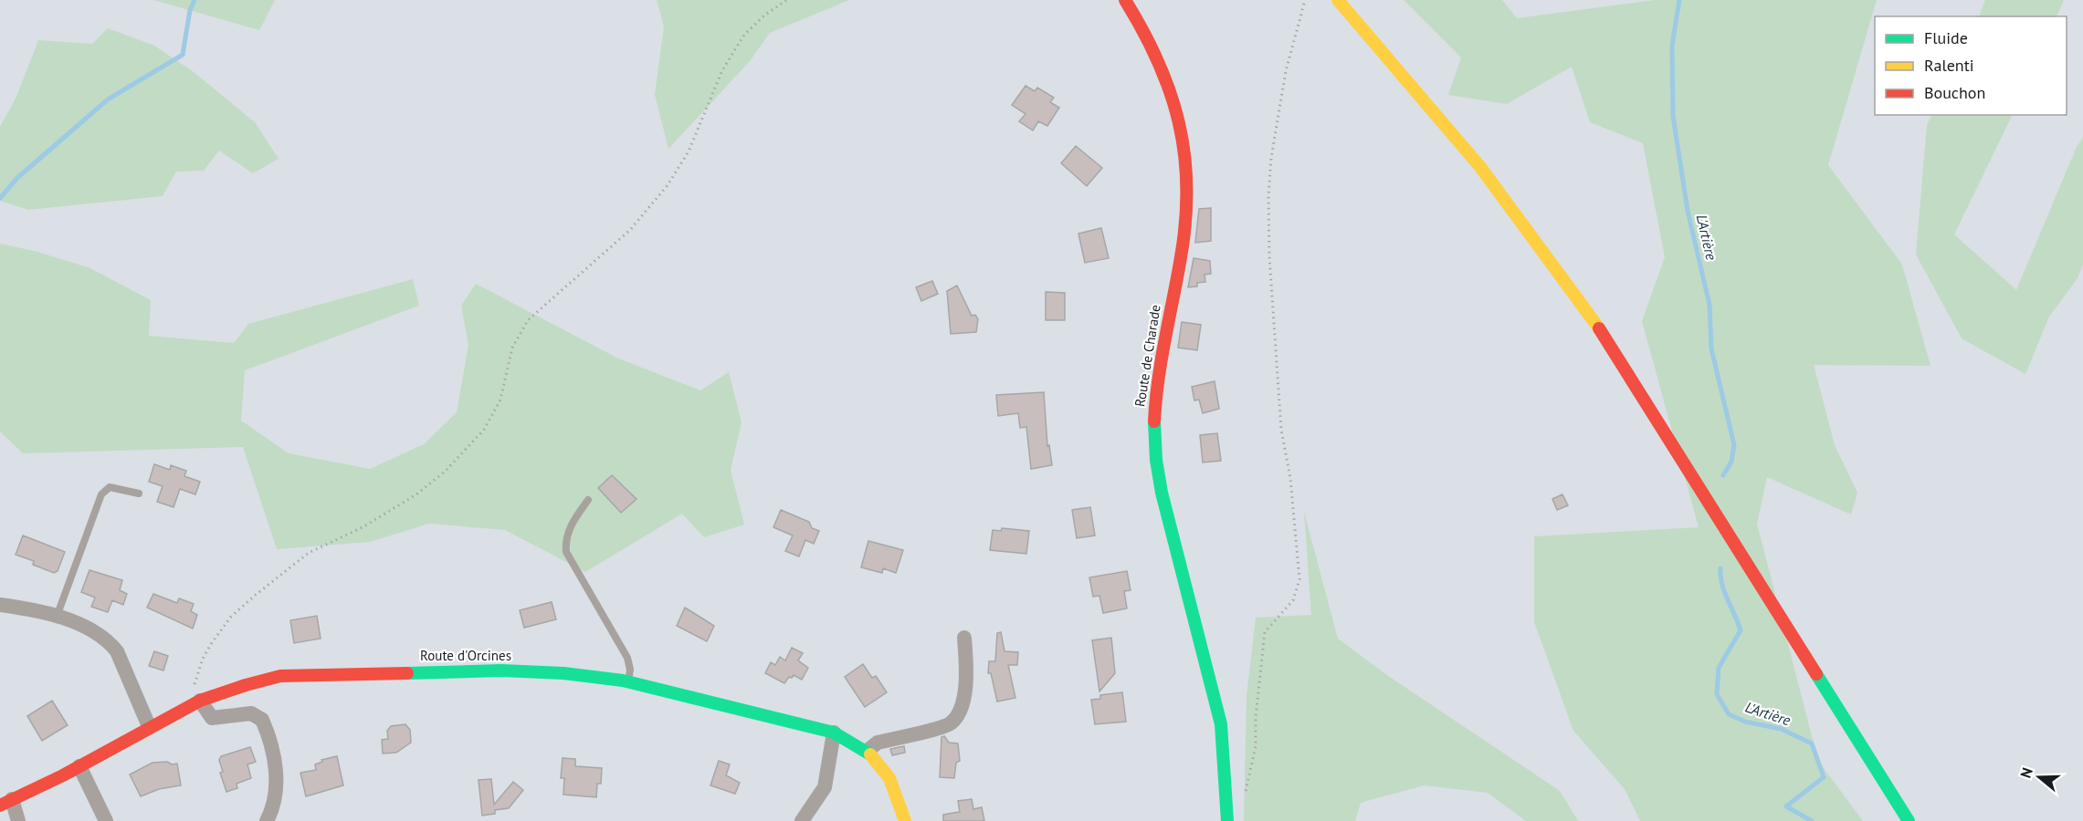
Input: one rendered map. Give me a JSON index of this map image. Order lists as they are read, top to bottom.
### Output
{
  "streets": {
    "street": ["Route de Charade", "Route d'Orcines"]
  },
  "water": ["L'Artière"],
  "legend": ["Fluide", "Ralenti", "Bouchon"],
  "north": "left"
}
